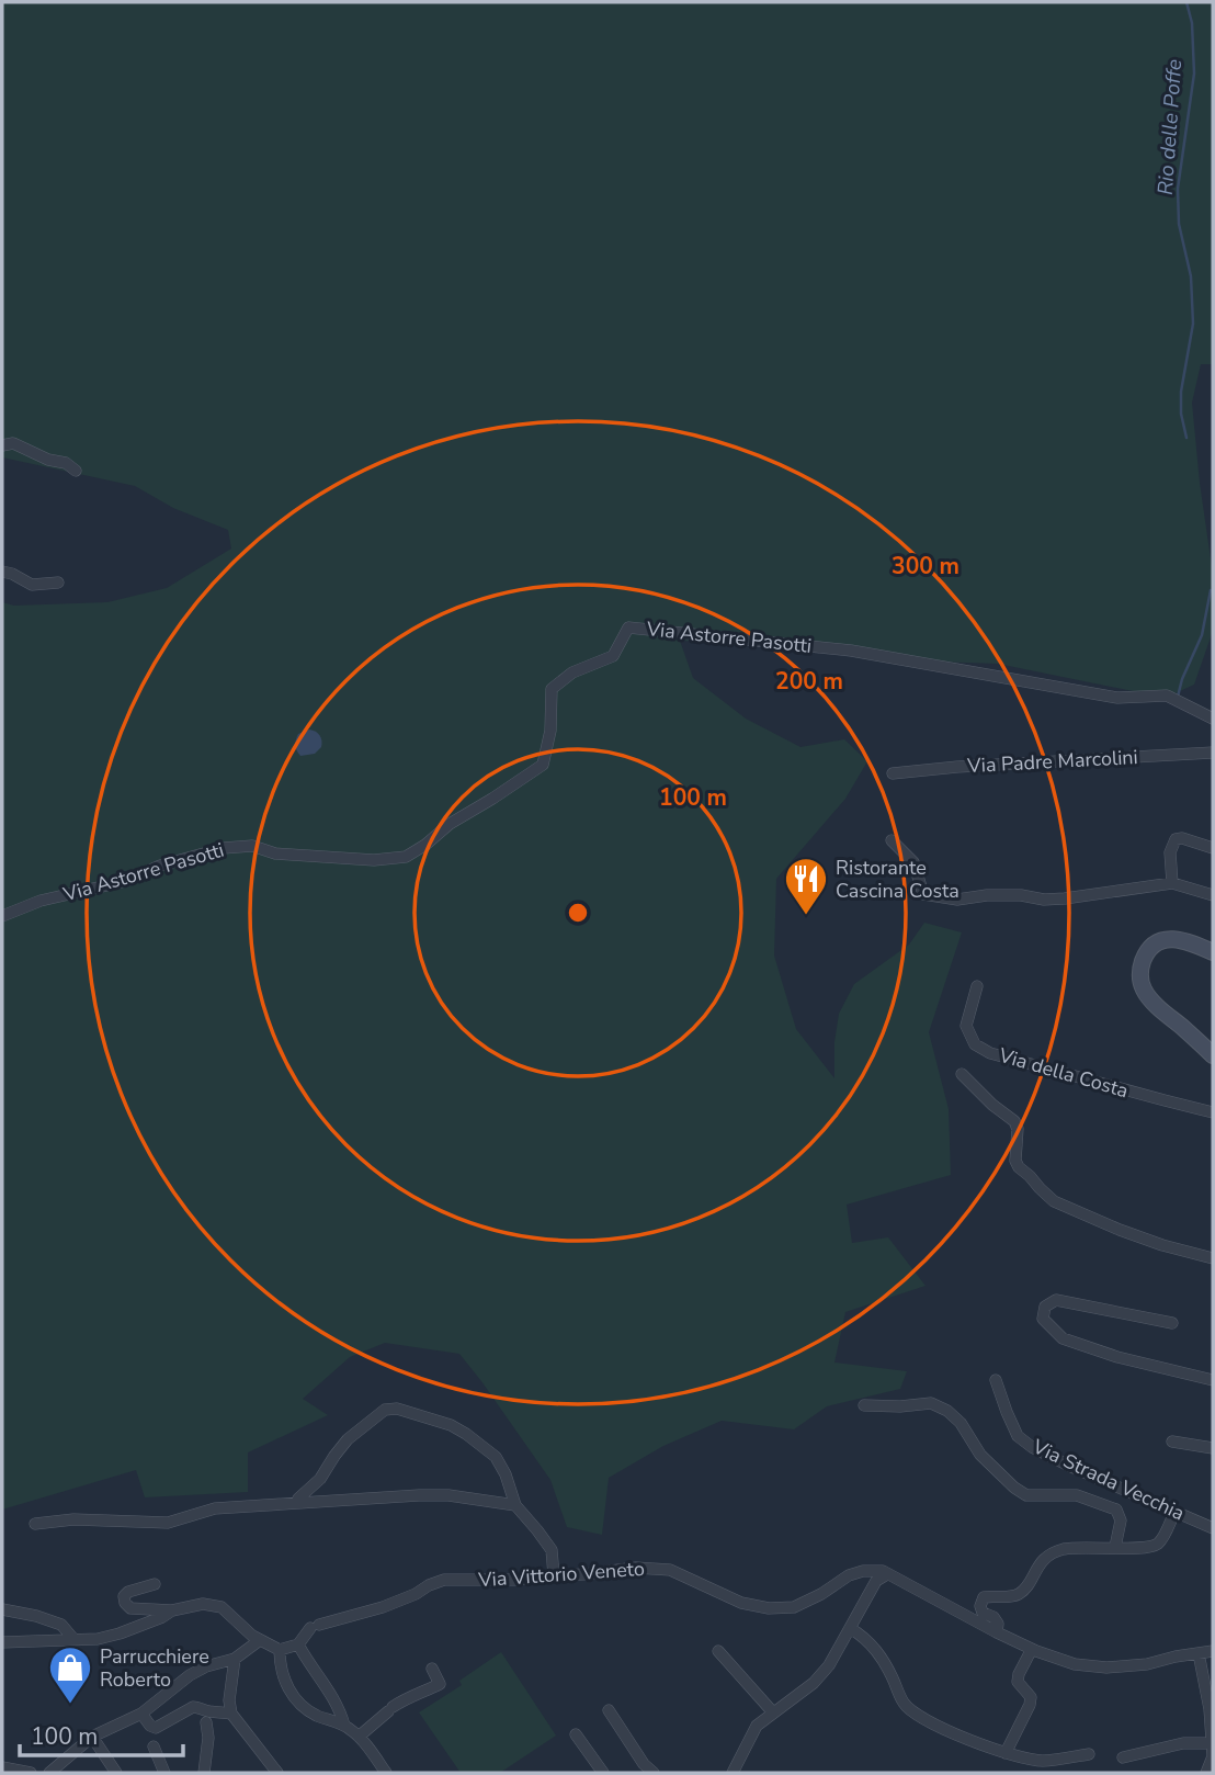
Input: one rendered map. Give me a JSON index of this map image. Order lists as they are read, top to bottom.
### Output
{
  "streets": {
    "street": [
      "Via Astorre Pasotti",
      "Via Padre Marcolini",
      "Via della Costa",
      "Via Strada Vecchia",
      "Via Vittorio Veneto"
    ]
  },
  "water": ["Rio delle Poffe"],
  "places": {
    "restaurant": ["Ristorante Cascina Costa"],
    "shop": ["Parrucchiere Roberto"]
  },
  "scale_bar": "100 m",
  "rings": ["300 m", "200 m", "100 m"]
}
